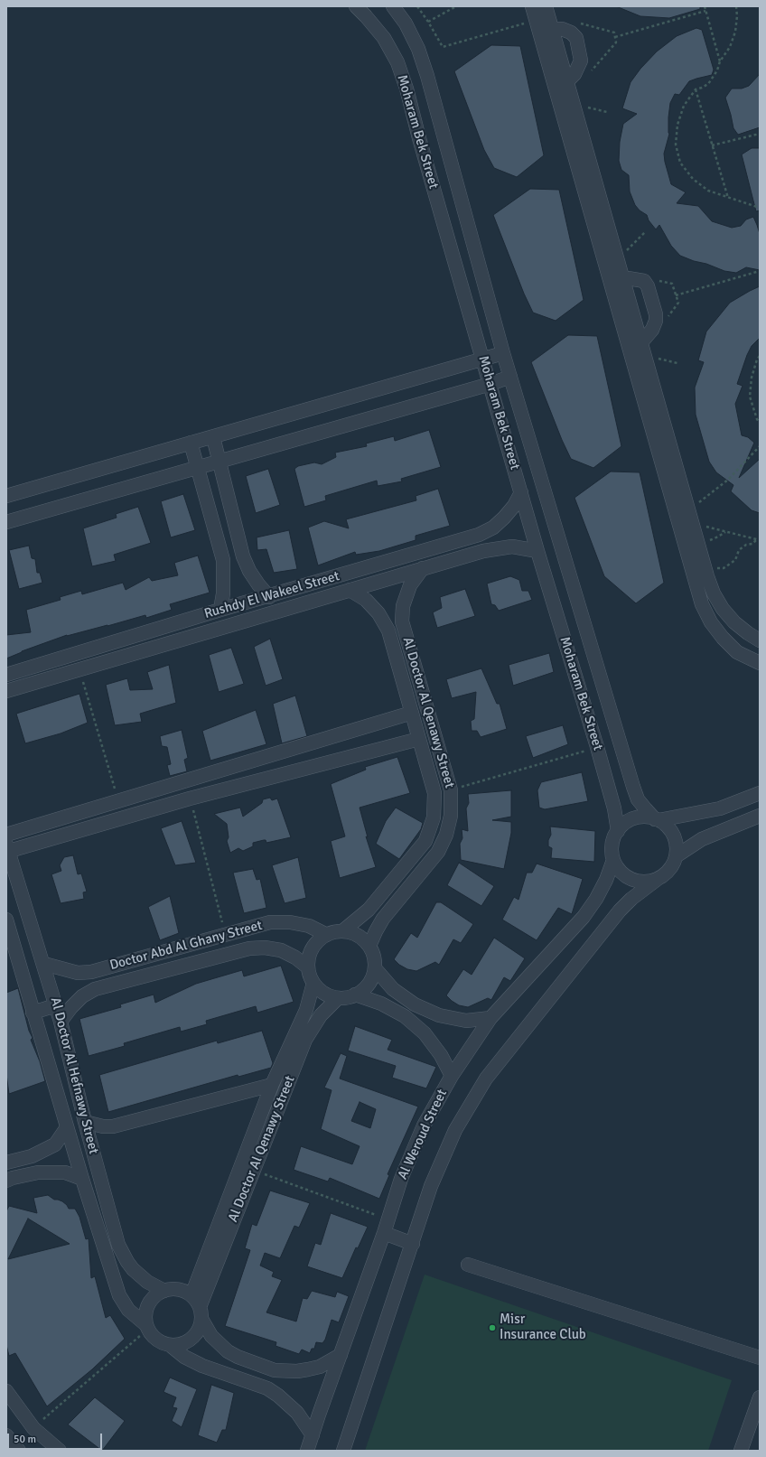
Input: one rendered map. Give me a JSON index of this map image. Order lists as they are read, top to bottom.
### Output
{
  "streets": {
    "street": [
      "Moharam Bek Street",
      "Rushdy El Wakeel Street",
      "Al Doctor Al Qenawy Street",
      "Doctor Abd Al Ghany Street",
      "Al Doctor Al Hefnawy Street",
      "Al Weroud Street"
    ]
  },
  "crossings": [
    ["Moharam Bek Street", "Rushdy El Wakeel Street"],
    ["Moharam Bek Street", "Al Weroud Street"],
    ["Rushdy El Wakeel Street", "Al Doctor Al Qenawy Street"],
    ["Al Doctor Al Qenawy Street", "Doctor Abd Al Ghany Street"],
    ["Al Doctor Al Qenawy Street", "Al Doctor Al Hefnawy Street"],
    ["Doctor Abd Al Ghany Street", "Al Doctor Al Hefnawy Street"]
  ],
  "places": ["Misr Insurance Club"],
  "scale_bar": "50 m"
}
